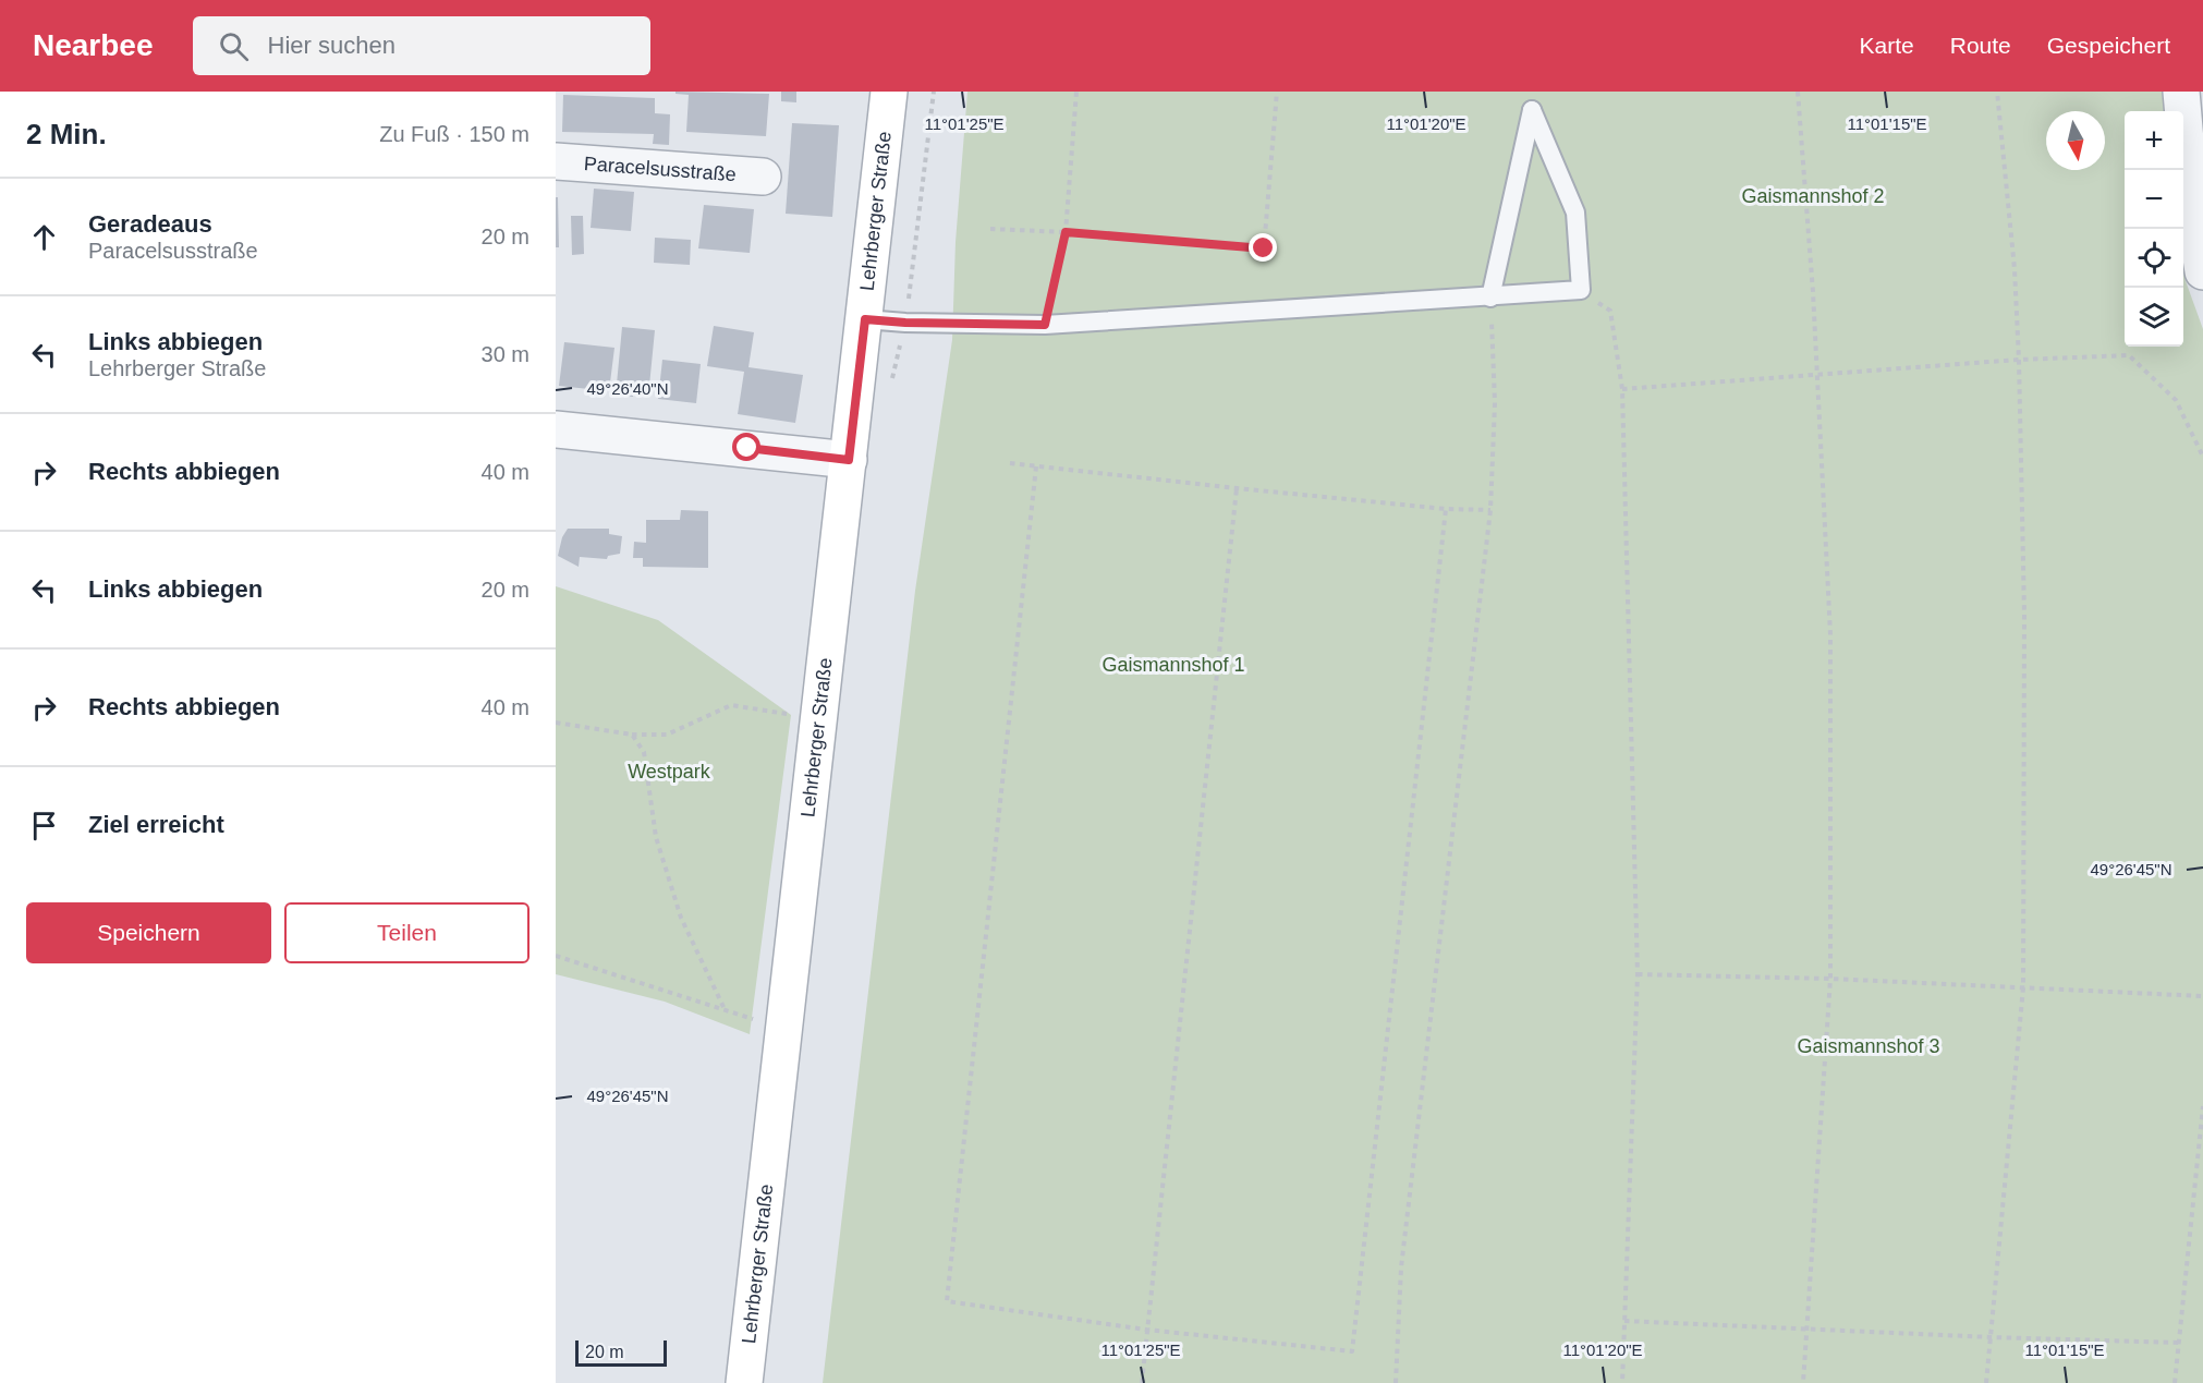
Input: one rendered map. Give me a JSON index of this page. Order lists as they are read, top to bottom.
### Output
{
  "streets": {
    "street": ["Paracelsusstraße", "Lehrberger Straße"]
  },
  "parks": [
    "Gaismannshof 2",
    "Gaismannshof 1",
    "Westpark",
    "Gaismannshof 3"
  ],
  "scale_bar": "20 m",
  "north": "bottom",
  "page": {
    "header": "Nearbee",
    "search": "Hier suchen",
    "nav": ["Karte", "Route", "Gespeichert"],
    "heading": ["2 Min.", "Zu Fuß · 150 m"],
    "map_buttons": ["+", "−"],
    "list": [
      ["Geradeaus", "Paracelsusstraße", "20 m"],
      ["Links abbiegen", "Lehrberger Straße", "30 m"],
      ["Rechts abbiegen", "40 m"],
      ["Links abbiegen", "20 m"],
      ["Rechts abbiegen", "40 m"],
      "Ziel erreicht"
    ],
    "buttons": ["Speichern", "Teilen"],
    "scale": "20 m"
  },
  "coordinates": [
    "11°01'25\"E",
    "11°01'20\"E",
    "11°01'15\"E",
    "49°26'40\"N",
    "49°26'45\"N"
  ]
}
